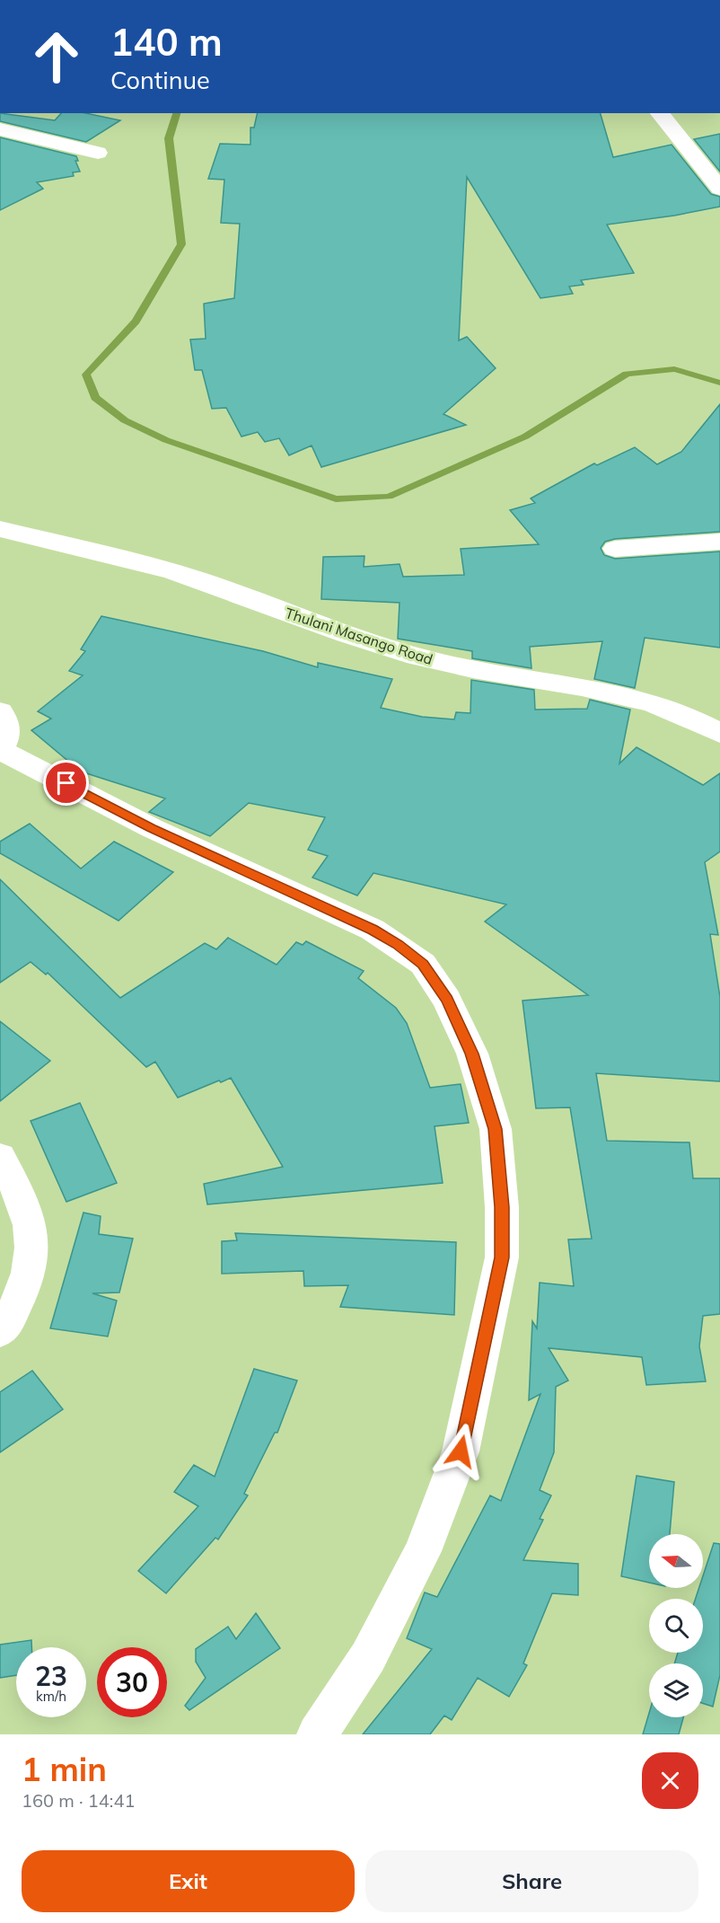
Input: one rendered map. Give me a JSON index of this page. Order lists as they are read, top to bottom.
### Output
{
  "streets": {
    "street": ["Thulani Masango Road"]
  },
  "north": "left",
  "page": {
    "turn": ["140 m", "Continue"],
    "speed": "23 km/h",
    "limit": "30",
    "heading": ["1 min", "160 m · 14:41"],
    "buttons": ["Exit", "Share"]
  }
}
